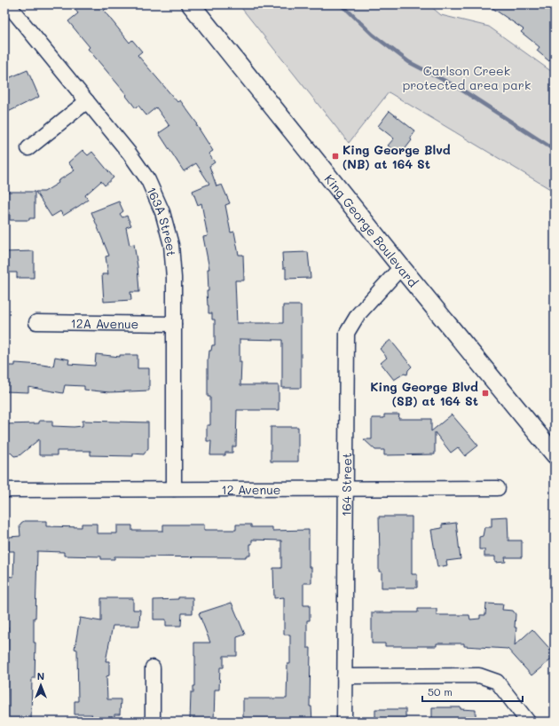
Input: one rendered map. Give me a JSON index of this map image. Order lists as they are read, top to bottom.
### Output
{
  "streets": {
    "main road": ["King George Boulevard"],
    "street": [
      "163A Street",
      "12A Avenue",
      "164 Street",
      "12 Avenue"
    ]
  },
  "crossings": [
    ["163A Street", "12A Avenue"],
    ["163A Street", "12 Avenue"],
    ["King George Boulevard", "164 Street"],
    ["164 Street", "12 Avenue"]
  ],
  "parks": ["Carlson Creek protected area park"],
  "places": {
    "transit": ["King George Blvd (NB) at 164 St", "King George Blvd (SB) at 164 St"]
  },
  "scale_bar": "50 m",
  "north": "top"
}
